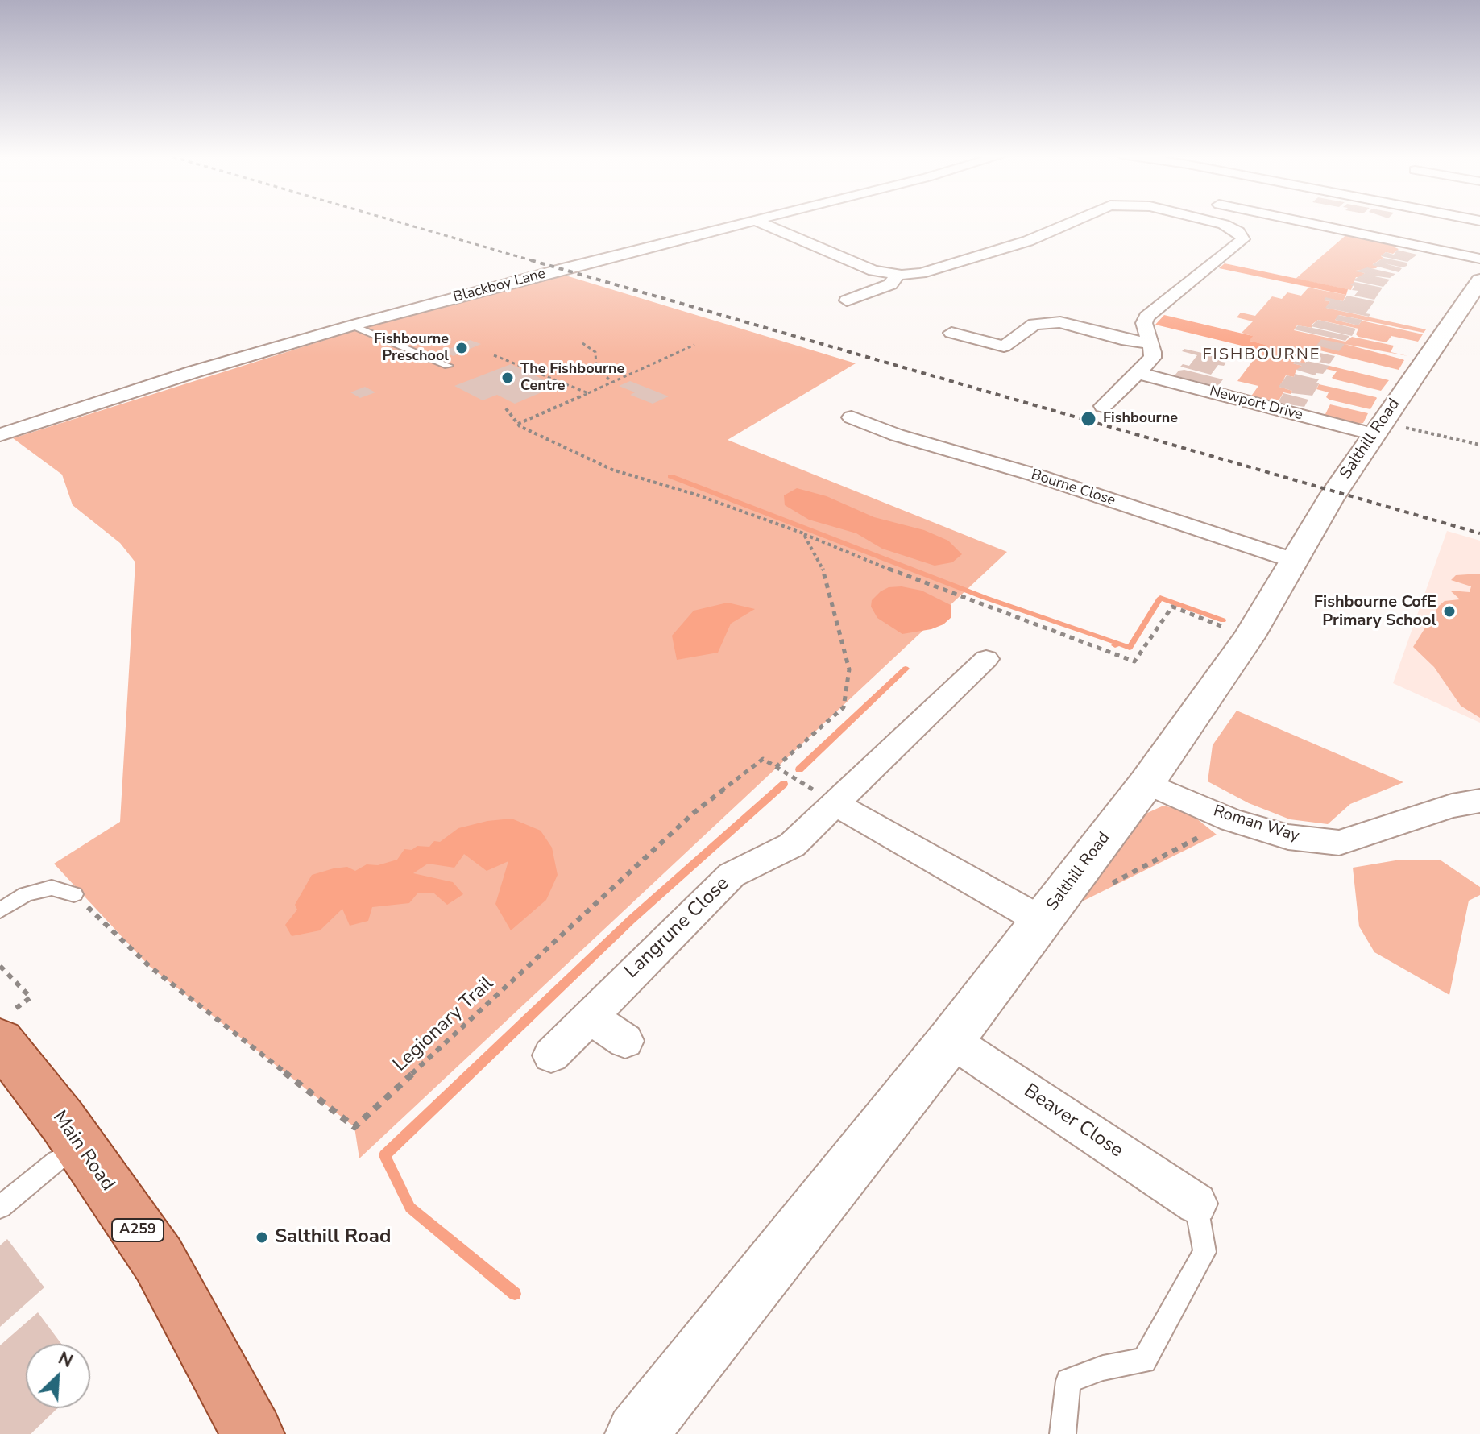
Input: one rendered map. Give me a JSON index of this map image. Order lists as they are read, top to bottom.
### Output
{
  "streets": {
    "main road": ["Main Road", "A259"],
    "street": [
      "Blackboy Lane",
      "Newport Drive",
      "Salthill Road",
      "Bourne Close",
      "Roman Way",
      "Langrune Close",
      "Beaver Close"
    ],
    "path": ["Legionary Trail"]
  },
  "crossings": [
    ["Newport Drive", "Salthill Road"],
    ["Salthill Road", "Bourne Close"],
    ["Salthill Road", "Roman Way"],
    ["Salthill Road", "Beaver Close"]
  ],
  "districts": ["FISHBOURNE"],
  "places": [
    "Fishbourne Preschool",
    "The Fishbourne Centre",
    "Fishbourne",
    "Fishbourne CofE Primary School",
    "Salthill Road"
  ],
  "north": "top right"
}
